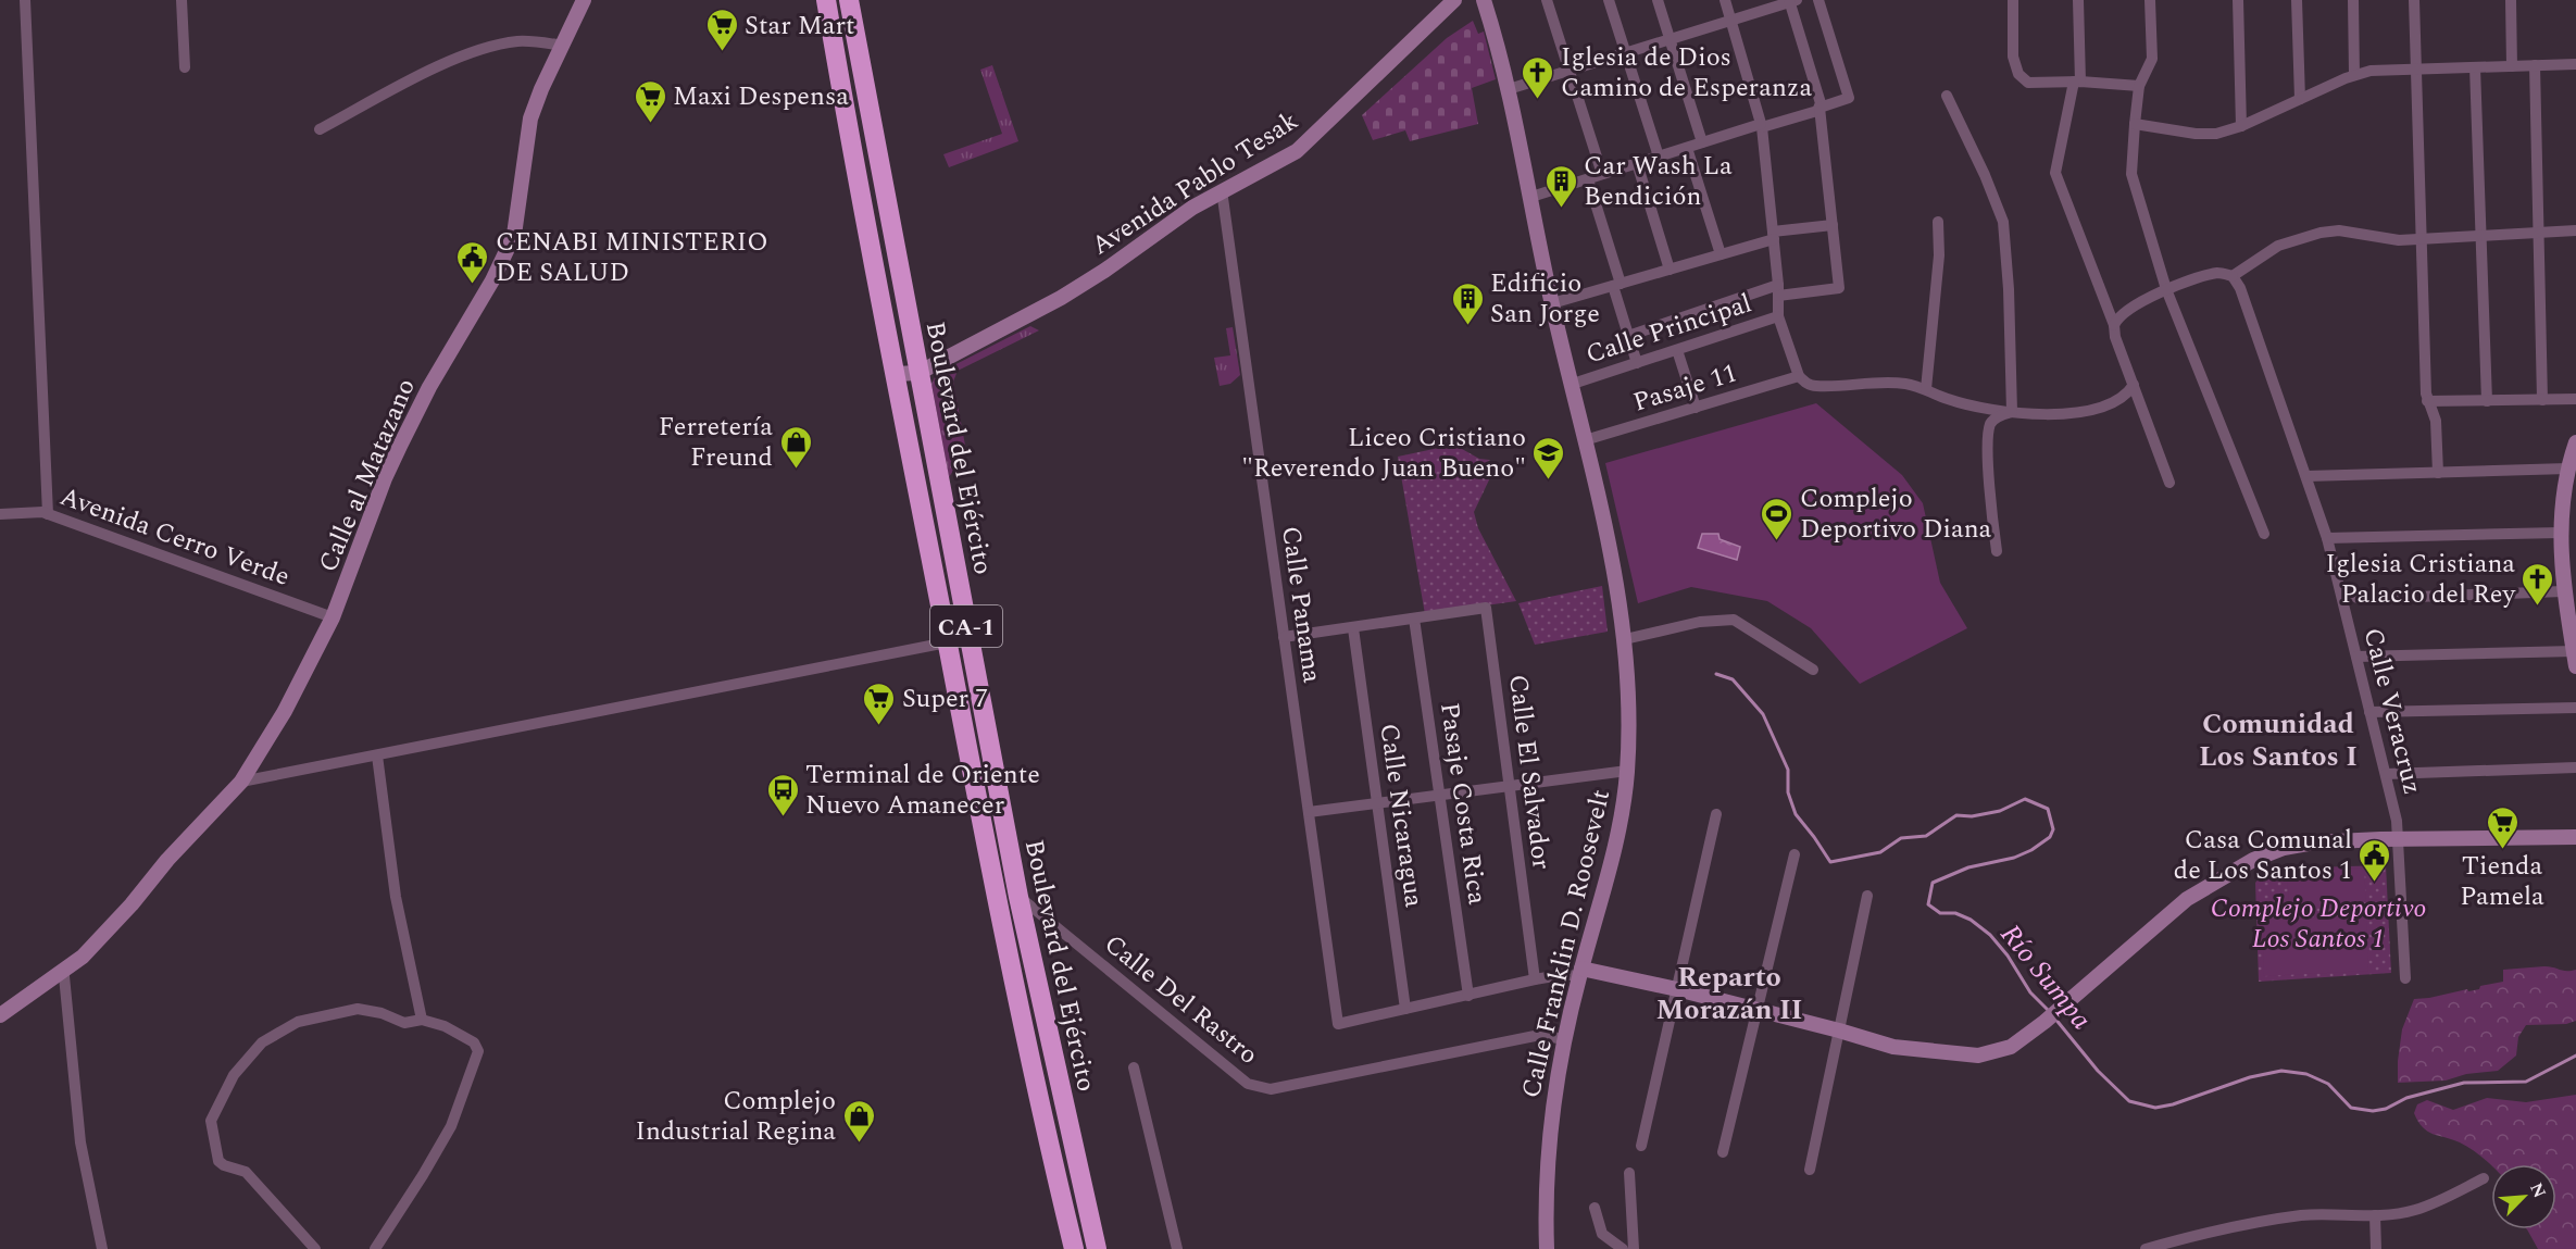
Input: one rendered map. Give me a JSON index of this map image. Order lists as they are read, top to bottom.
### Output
{
  "streets": {
    "highway": ["Boulevard del Ejército", "CA-1"],
    "street": [
      "Avenida Pablo Tesak",
      "Calle Principal",
      "Pasaje 11",
      "Calle al Matazano",
      "Avenida Cerro Verde",
      "Calle Panama",
      "Calle Veracruz",
      "Calle El Salvador",
      "Pasaje Costa Rica",
      "Calle Nicaragua",
      "Calle Franklin D. Roosevelt",
      "Calle Del Rastro"
    ]
  },
  "crossings": [
    ["Avenida Pablo Tesak", "Boulevard del Ejército"],
    ["Avenida Pablo Tesak", "Calle Panama"],
    ["Calle Principal", "Calle Franklin D. Roosevelt"],
    ["Pasaje 11", "Calle Franklin D. Roosevelt"],
    ["Boulevard del Ejército", "Calle Del Rastro"],
    ["Calle al Matazano", "Avenida Cerro Verde"],
    ["Calle Panama", "Calle Nicaragua"],
    ["Calle El Salvador", "Pasaje Costa Rica"],
    ["Calle Franklin D. Roosevelt", "Calle Del Rastro"]
  ],
  "districts": ["Comunidad Los Santos I", "Reparto Morazán II"],
  "water": ["Río Sumpa"],
  "parks": ["Complejo Deportivo Los Santos 1"],
  "places": {
    "supermarket": [
      "Star Mart",
      "Maxi Despensa",
      "Super 7",
      "Tienda Pamela"
    ],
    "church": ["Iglesia de Dios Camino de Esperanza", "Iglesia Cristiana Palacio del Rey"],
    "building": ["Car Wash La Bendición", "Edificio San Jorge"],
    "public building": ["CENABI MINISTERIO DE SALUD", "Casa Comunal de Los Santos 1"],
    "shop": ["Ferretería Freund", "Complejo Industrial Regina"],
    "school or university": ["Liceo Cristiano \"Reverendo Juan Bueno\""],
    "sports": ["Complejo Deportivo Diana"],
    "bus stop": ["Terminal de Oriente Nuevo Amanecer"]
  },
  "north": "top right"
}
